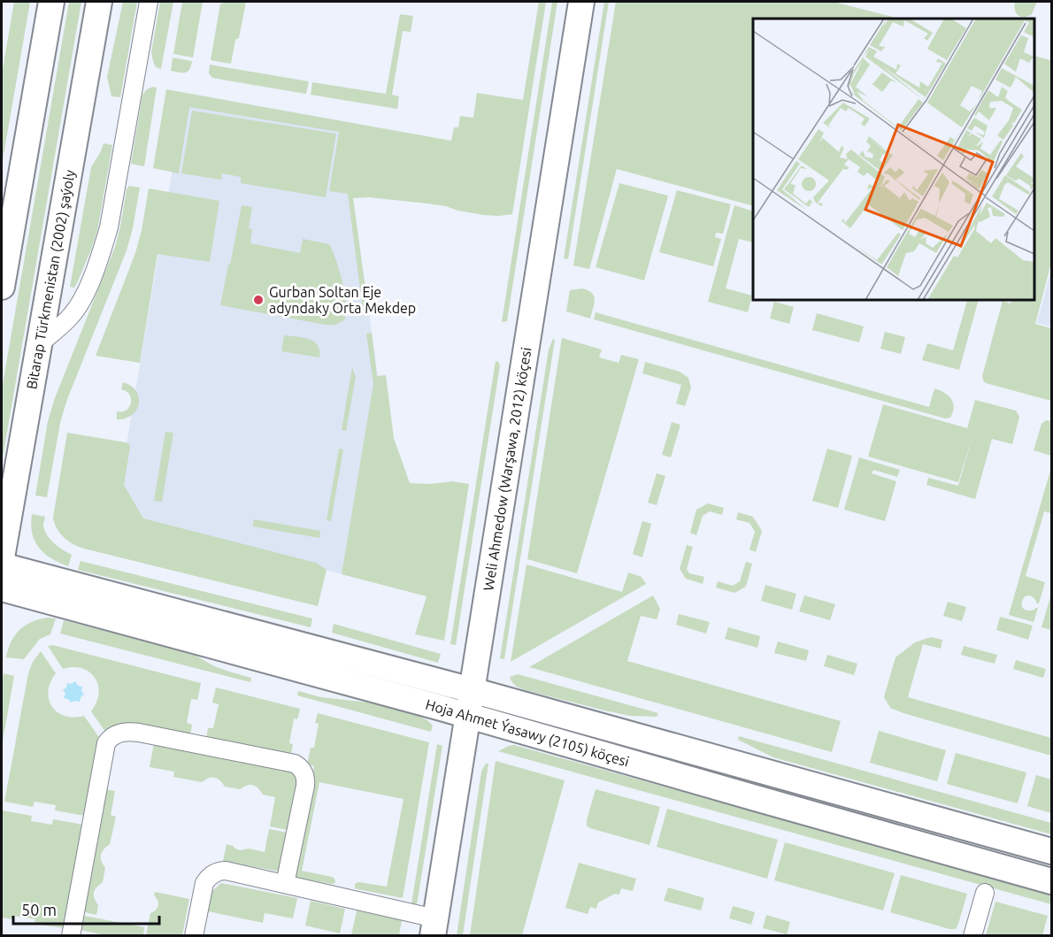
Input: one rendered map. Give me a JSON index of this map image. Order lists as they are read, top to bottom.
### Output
{
  "streets": {
    "main road": ["Bitarap Türkmenistan (2002) şaýoly", "Weli Ahmedow (Warşawa, 2012) köçesi", "Hoja Ahmet Ýasawy (2105) köçesi"]
  },
  "crossings": [
    ["Weli Ahmedow (Warşawa, 2012) köçesi", "Hoja Ahmet Ýasawy (2105) köçesi"]
  ],
  "places": ["Gurban Soltan Eje adyndaky Orta Mekdep"],
  "scale_bar": "50 m"
}
